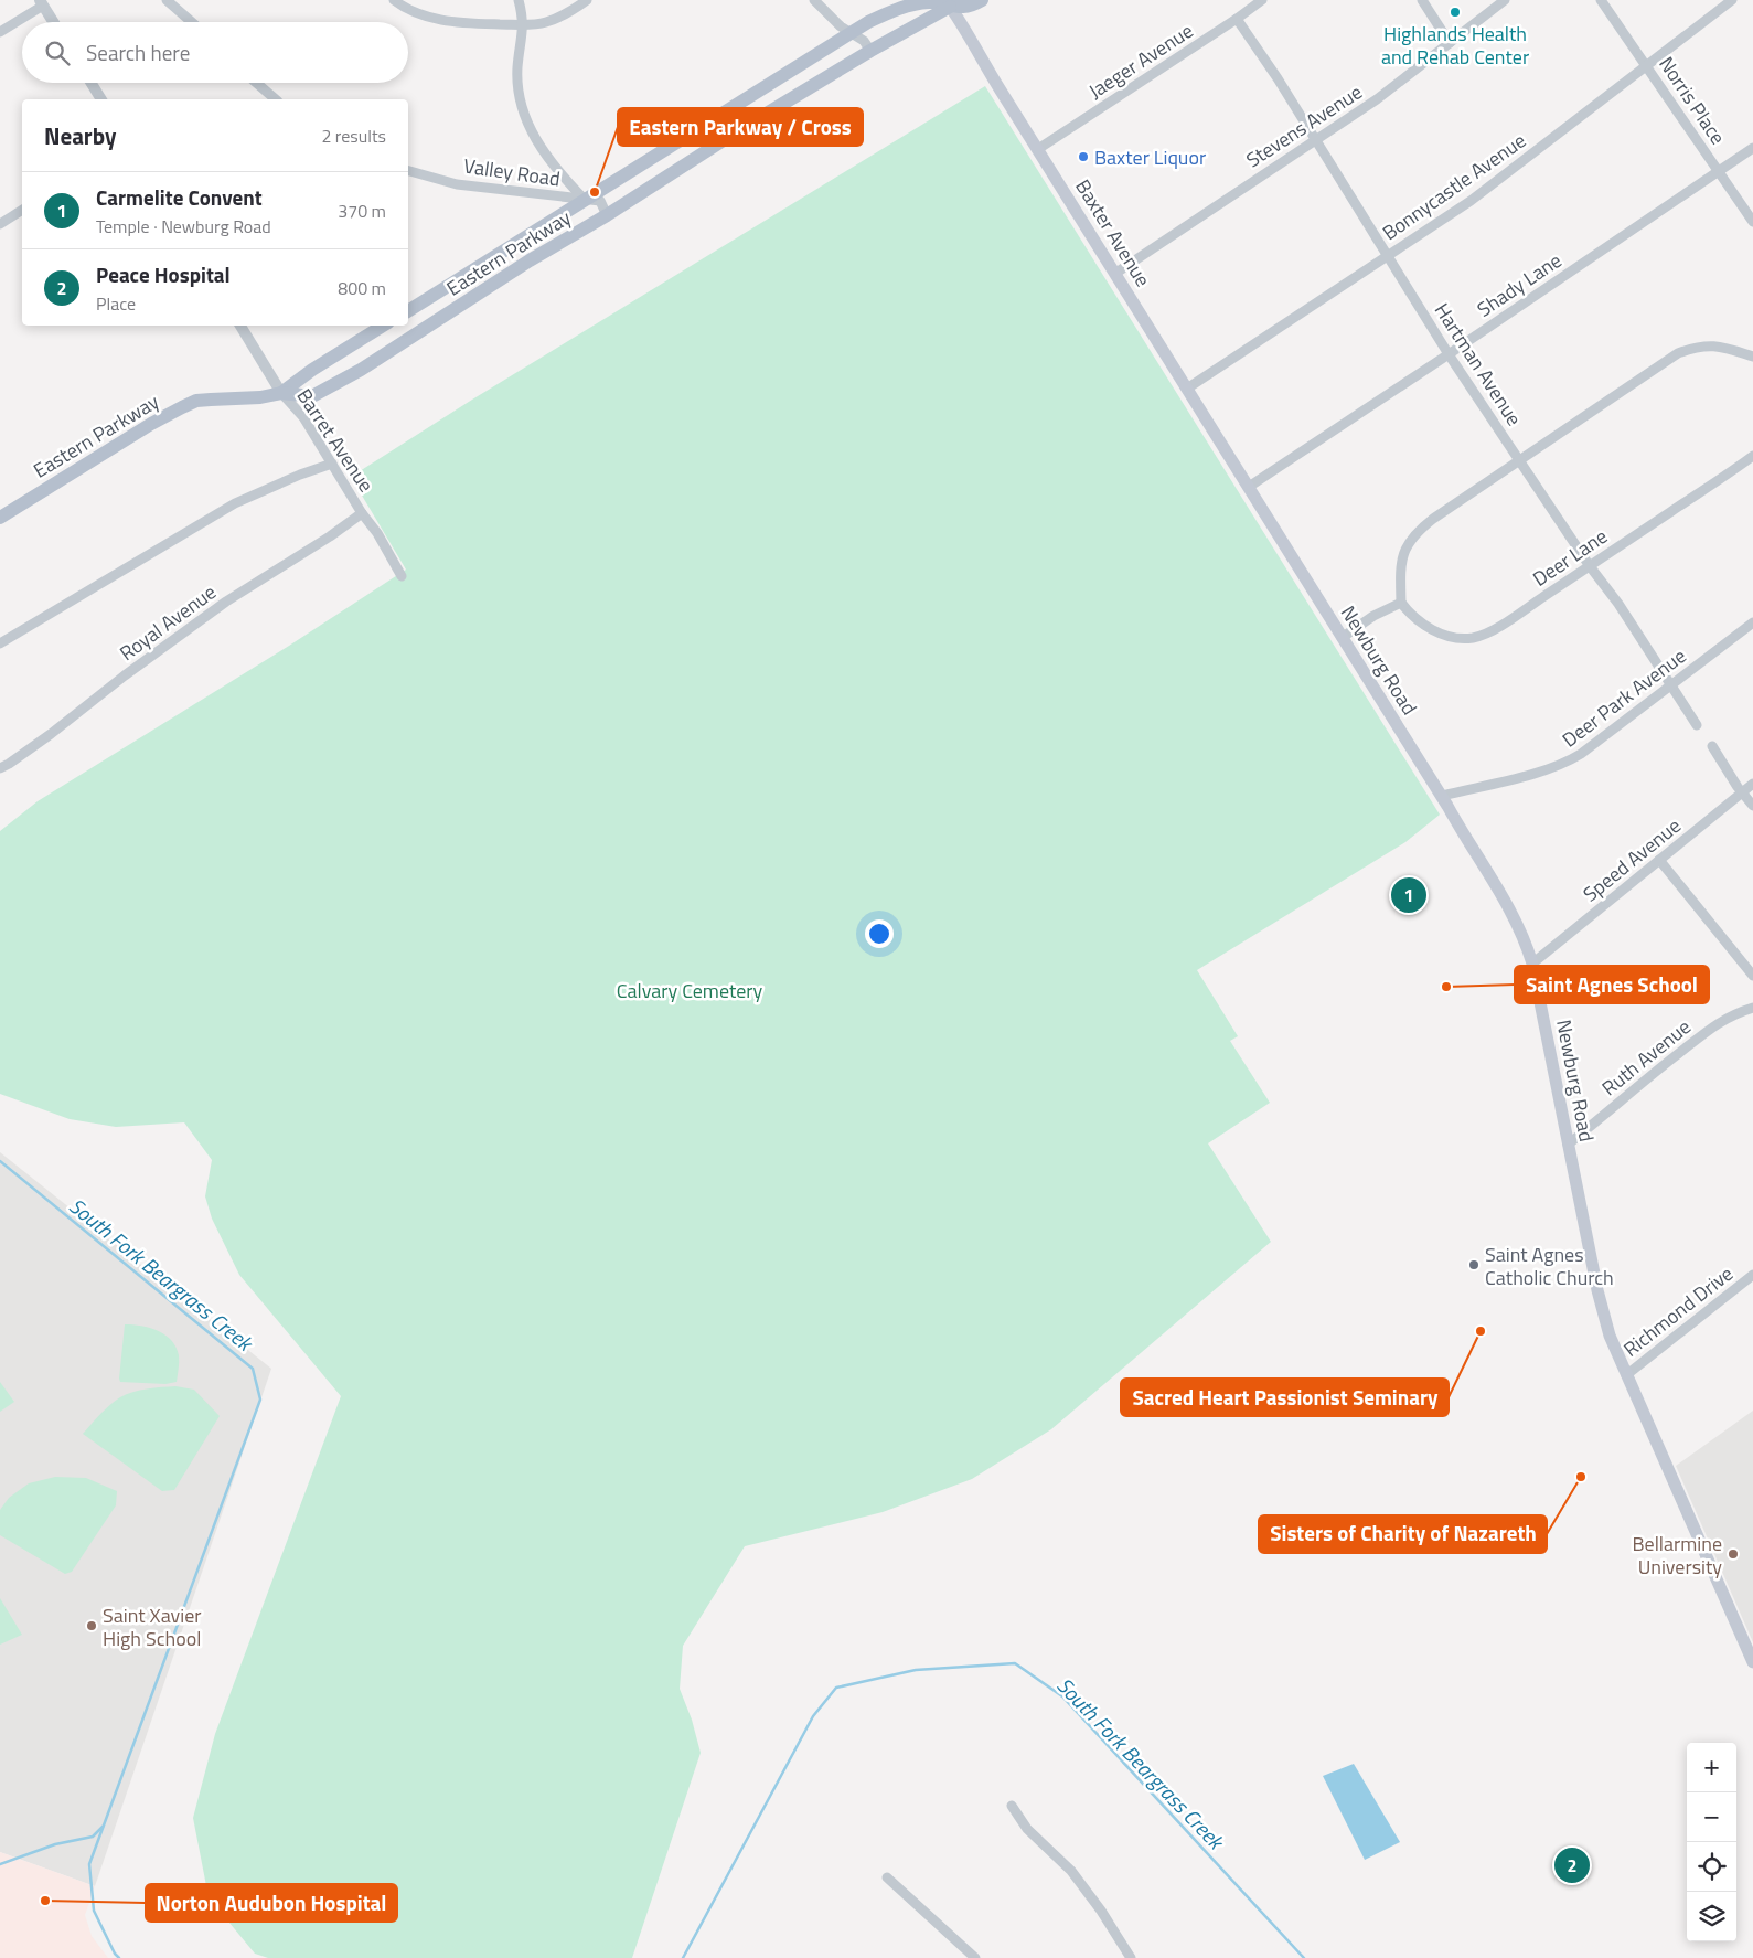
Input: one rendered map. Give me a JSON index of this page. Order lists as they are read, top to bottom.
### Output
{
  "streets": {
    "main road": ["Baxter Avenue", "Eastern Parkway", "Newburg Road"],
    "street": [
      "Jaeger Avenue",
      "Norris Place",
      "Stevens Avenue",
      "Valley Road",
      "Bonnycastle Avenue",
      "Shady Lane",
      "Hartman Avenue",
      "Barret Avenue",
      "Deer Lane",
      "Royal Avenue",
      "Deer Park Avenue",
      "Speed Avenue",
      "Ruth Avenue",
      "Richmond Drive"
    ]
  },
  "crossings": [
    ["Jaeger Avenue", "Baxter Avenue"],
    ["Jaeger Avenue", "Hartman Avenue"],
    ["Norris Place", "Bonnycastle Avenue"],
    ["Norris Place", "Shady Lane"],
    ["Stevens Avenue", "Baxter Avenue"],
    ["Stevens Avenue", "Hartman Avenue"],
    ["Valley Road", "Eastern Parkway"],
    ["Bonnycastle Avenue", "Baxter Avenue"],
    ["Bonnycastle Avenue", "Hartman Avenue"],
    ["Baxter Avenue", "Eastern Parkway"],
    ["Baxter Avenue", "Shady Lane"],
    ["Baxter Avenue", "Newburg Road"],
    ["Eastern Parkway", "Barret Avenue"],
    ["Shady Lane", "Hartman Avenue"],
    ["Shady Lane", "Newburg Road"],
    ["Hartman Avenue", "Deer Lane"],
    ["Hartman Avenue", "Deer Park Avenue"],
    ["Barret Avenue", "Royal Avenue"],
    ["Newburg Road", "Deer Park Avenue"],
    ["Newburg Road", "Speed Avenue"],
    ["Newburg Road", "Ruth Avenue"],
    ["Newburg Road", "Richmond Drive"]
  ],
  "water": ["South Fork Beargrass Creek"],
  "parks": ["Calvary Cemetery"],
  "places": [
    "Highlands Health and Rehab Center",
    "Baxter Liquor",
    "Eastern Parkway / Cross",
    "Saint Agnes School",
    "Saint Agnes Catholic Church",
    "Sacred Heart Passionist Seminary",
    "Sisters of Charity of Nazareth",
    "Bellarmine University",
    "Saint Xavier High School",
    "Norton Audubon Hospital"
  ],
  "page": {
    "search": "Search here",
    "heading": ["Nearby", "2 results"],
    "list": [
      {
        "mark": "1",
        "name": "Carmelite Convent",
        "note": "Temple · Newburg Road",
        "value": "370 m"
      },
      {
        "mark": "2",
        "name": "Peace Hospital",
        "note": "Place",
        "value": "800 m"
      }
    ],
    "pins": ["1", "2"],
    "map_buttons": ["+", "−"]
  }
}
